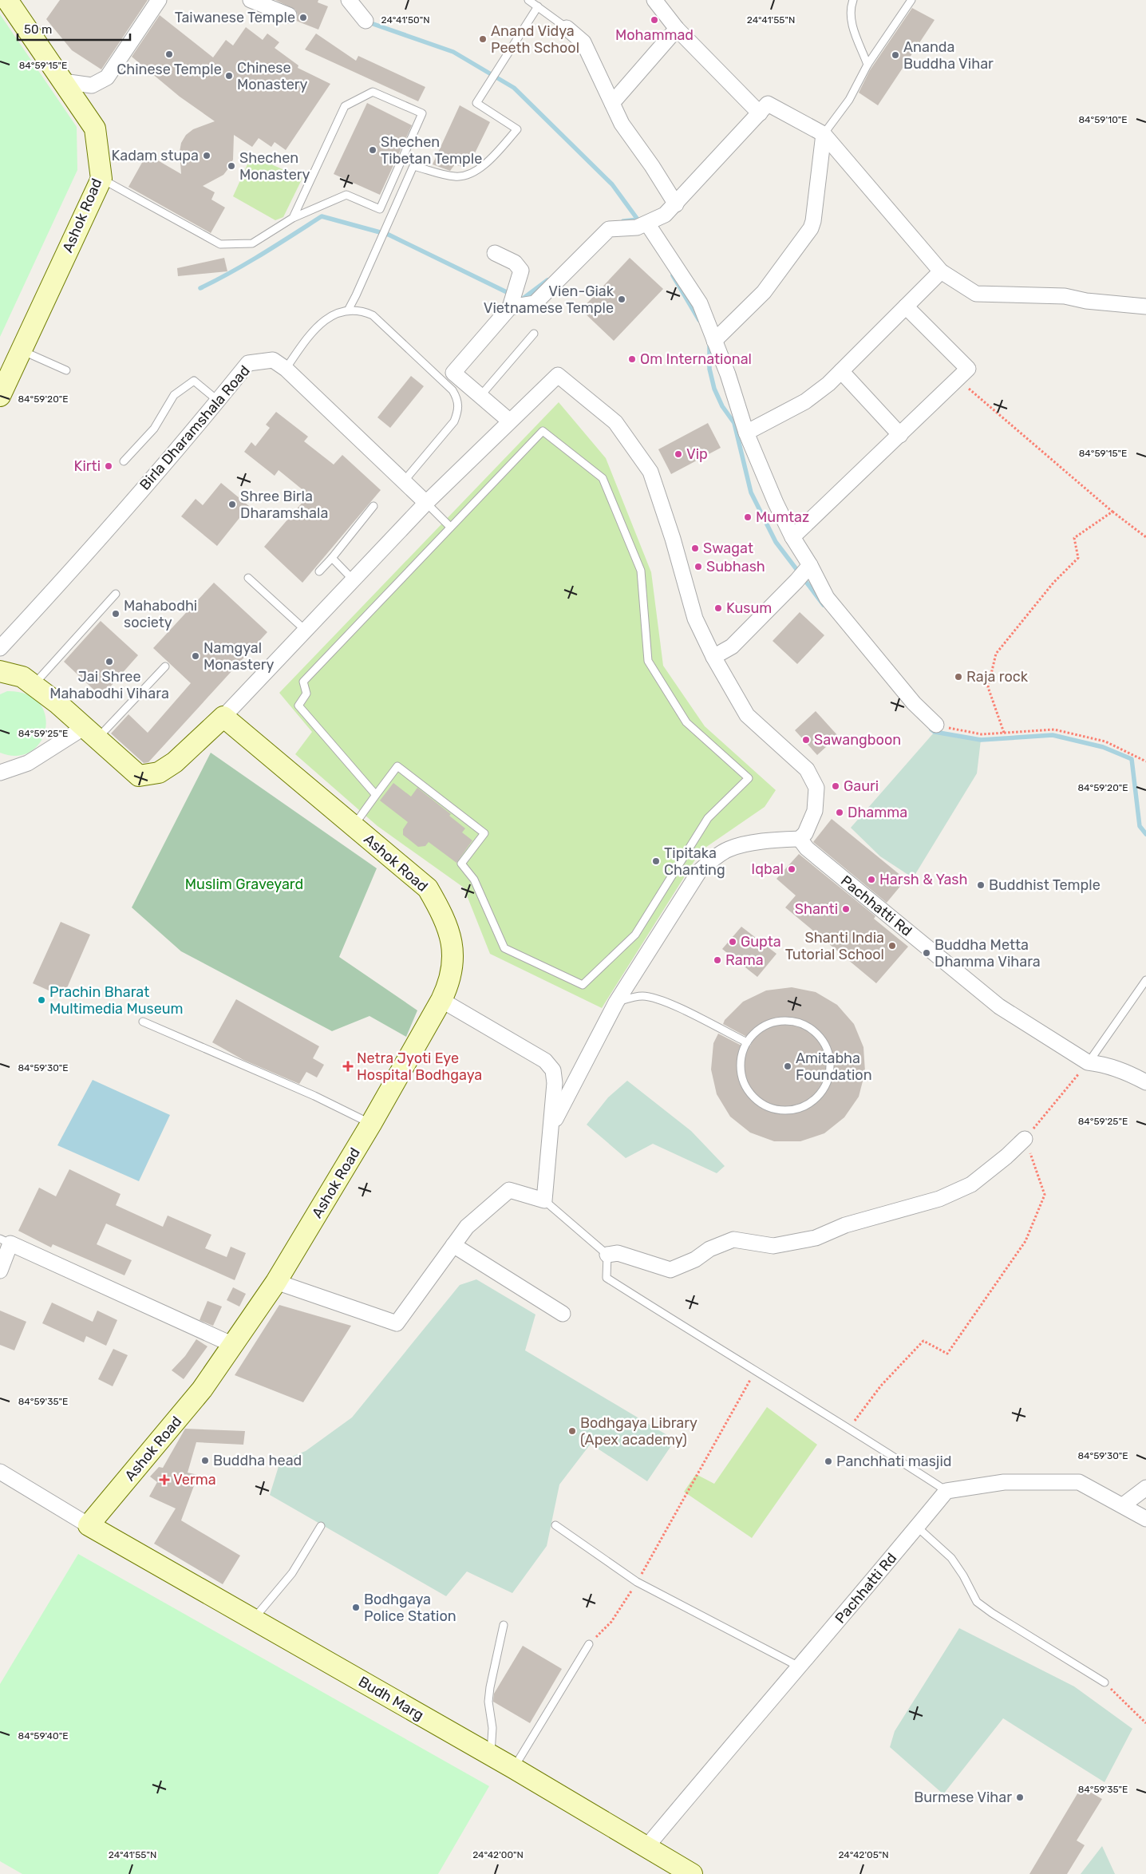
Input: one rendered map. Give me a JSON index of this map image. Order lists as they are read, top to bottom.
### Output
{
  "streets": {
    "street": [
      "Ashok Road",
      "Birla Dharamshala Road",
      "Pachhatti Rd",
      "Budh Marg"
    ]
  },
  "crossings": [
    ["Ashok Road", "Budh Marg"],
    ["Pachhatti Rd", "Budh Marg"]
  ],
  "parks": ["Muslim Graveyard"],
  "places": {
    "other": [
      "Taiwanese Temple",
      "Mohammad",
      "Anand Vidya Peeth School",
      "Chinese Temple",
      "Ananda Buddha Vihar",
      "Chinese Monastery",
      "Shechen Tibetan Temple",
      "Kadam stupa",
      "Shechen Monastery",
      "Vien-Giak Vietnamese Temple",
      "Om International",
      "Vip",
      "Kirti",
      "Shree Birla Dharamshala",
      "Mumtaz",
      "Swagat",
      "Subhash",
      "Kusum",
      "Mahabodhi society",
      "Namgyal Monastery",
      "Jai Shree Mahabodhi Vihara",
      "Raja rock",
      "Sawangboon",
      "Gauri",
      "Dhamma",
      "Tipitaka Chanting",
      "Iqbal",
      "Harsh & Yash",
      "Buddhist Temple",
      "Shanti",
      "Gupta",
      "Shanti India Tutorial School",
      "Buddha Metta Dhamma Vihara",
      "Rama",
      "Prachin Bharat Multimedia Museum",
      "Amitabha Foundation",
      "Bodhgaya Library (Apex academy)",
      "Buddha head",
      "Panchhati masjid",
      "Bodhgaya Police Station",
      "Burmese Vihar"
    ],
    "health": ["Netra Jyoti Eye Hospital Bodhgaya", "Verma"]
  },
  "scale_bar": "50 m",
  "coordinates": [
    "24°41'50\"N",
    "24°41'55\"N",
    "84°59'15\"E",
    "84°59'10\"E",
    "84°59'20\"E",
    "84°59'25\"E",
    "84°59'30\"E",
    "84°59'35\"E",
    "84°59'40\"E",
    "24°42'00\"N",
    "24°42'05\"N"
  ]
}
